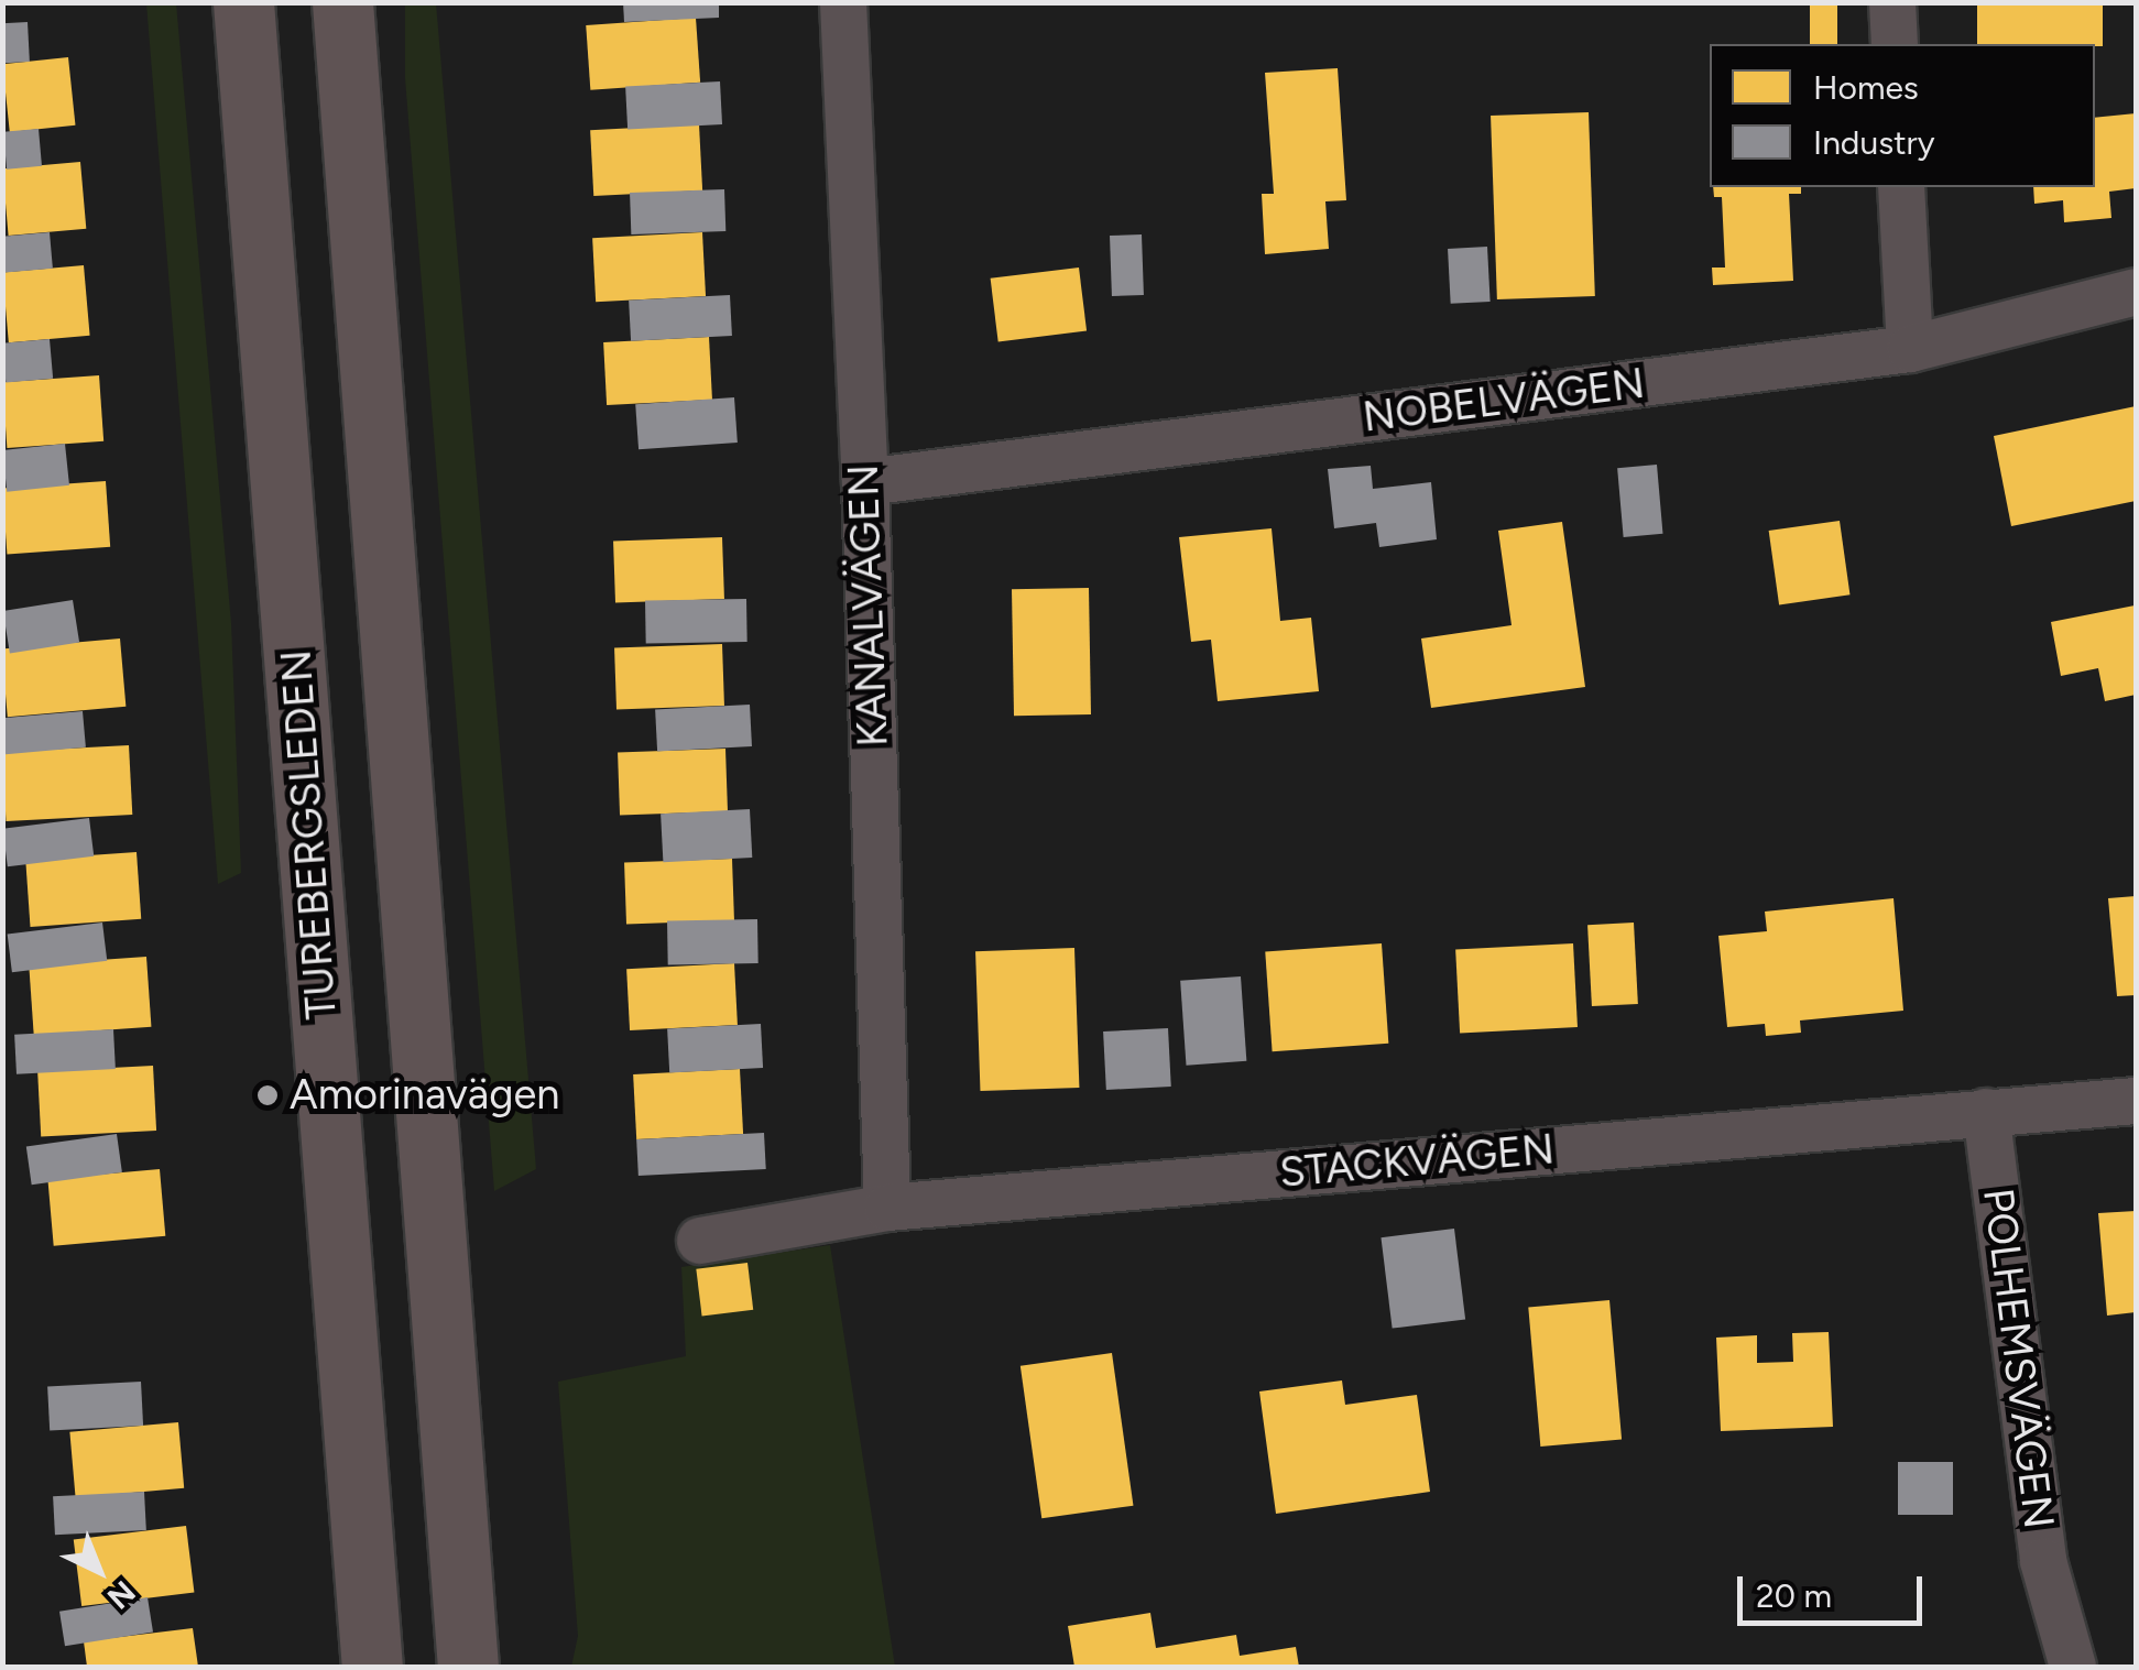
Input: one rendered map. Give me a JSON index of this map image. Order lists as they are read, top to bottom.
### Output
{
  "streets": {
    "main road": ["TUREBERGSLEDEN"],
    "street": [
      "NOBELVÄGEN",
      "KANALVÄGEN",
      "STACKVÄGEN",
      "POLHEMSVÄGEN"
    ]
  },
  "crossings": [
    ["NOBELVÄGEN", "KANALVÄGEN"],
    ["KANALVÄGEN", "STACKVÄGEN"],
    ["STACKVÄGEN", "POLHEMSVÄGEN"]
  ],
  "places": ["Amorinavägen"],
  "legend": ["Homes", "Industry"],
  "scale_bar": "20 m",
  "north": "bottom right"
}
